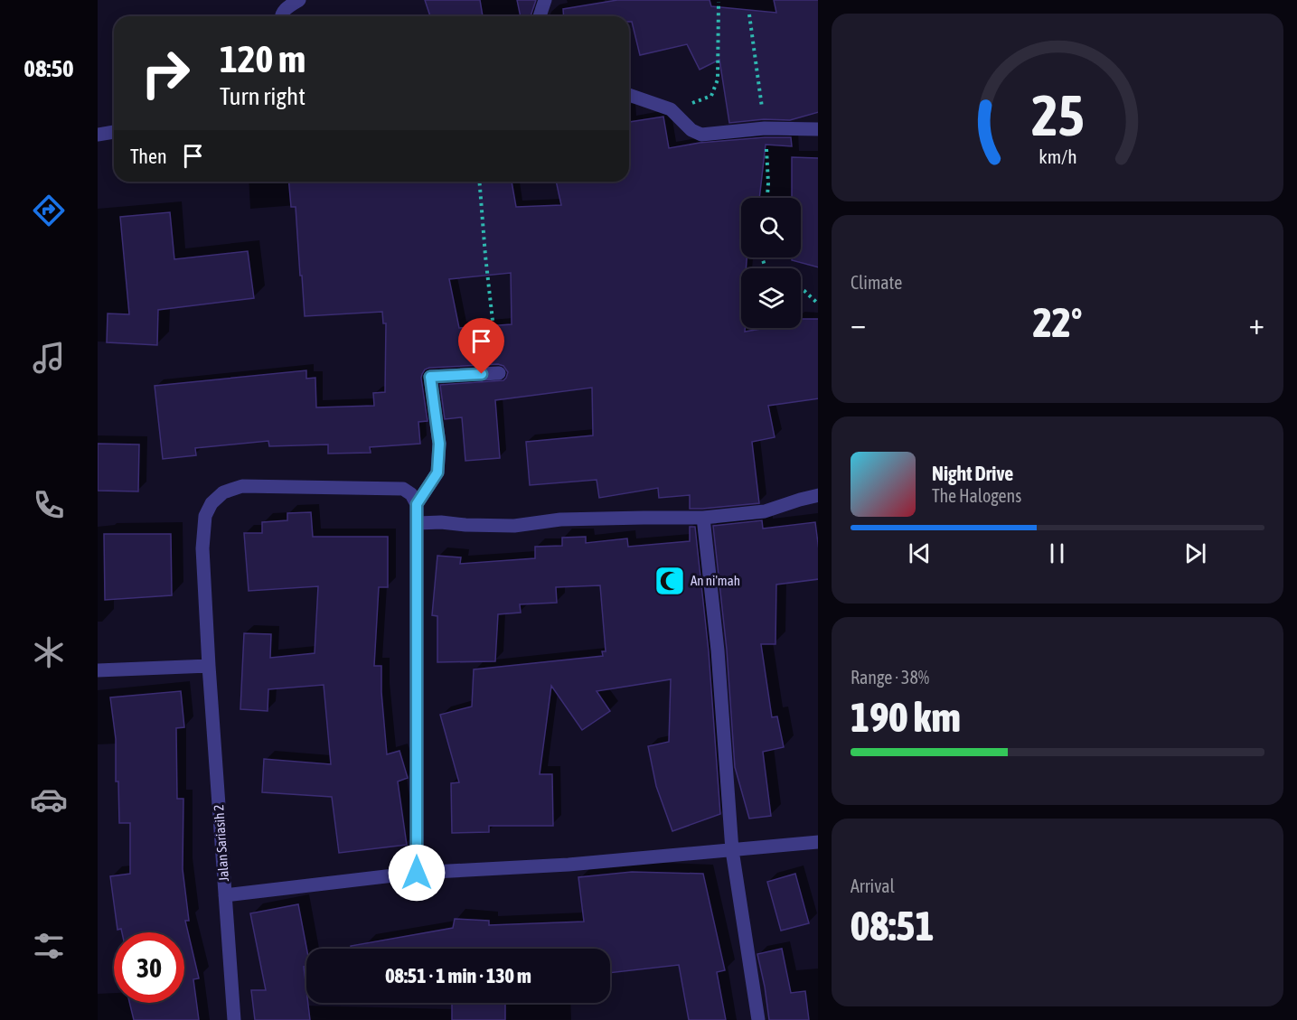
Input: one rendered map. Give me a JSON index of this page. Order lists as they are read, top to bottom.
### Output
{
  "streets": {
    "street": ["Jalan Sariasih 2"]
  },
  "places": {
    "mosque": ["An ni'mah"]
  },
  "page": {
    "tabs": "08:50",
    "turn": ["120 m", "Turn right"],
    "then": "Then",
    "tile": [
      "Climate",
      ["Range · 38%", "190 km"],
      ["Arrival", "08:51"]
    ],
    "heat": ["−", "22°", "+"],
    "song": ["Night Drive", "The Halogens"],
    "limit": "30",
    "trip": "08:51 · 1 min · 130 m",
    "gauge": ["25", "km/h"]
  }
}
